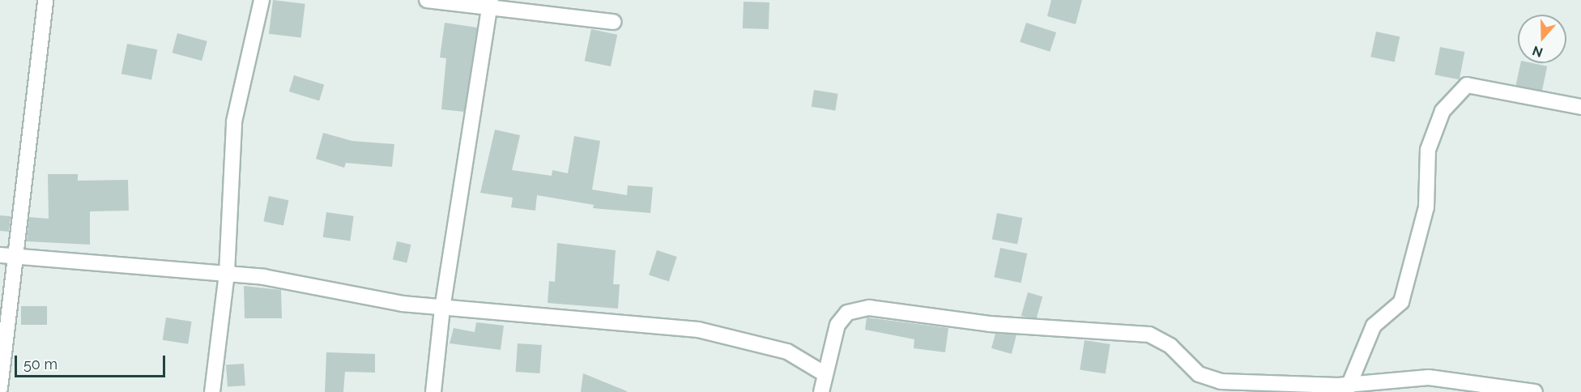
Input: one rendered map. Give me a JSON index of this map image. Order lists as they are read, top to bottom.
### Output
{
  "scale_bar": "50 m",
  "north": "bottom"
}
